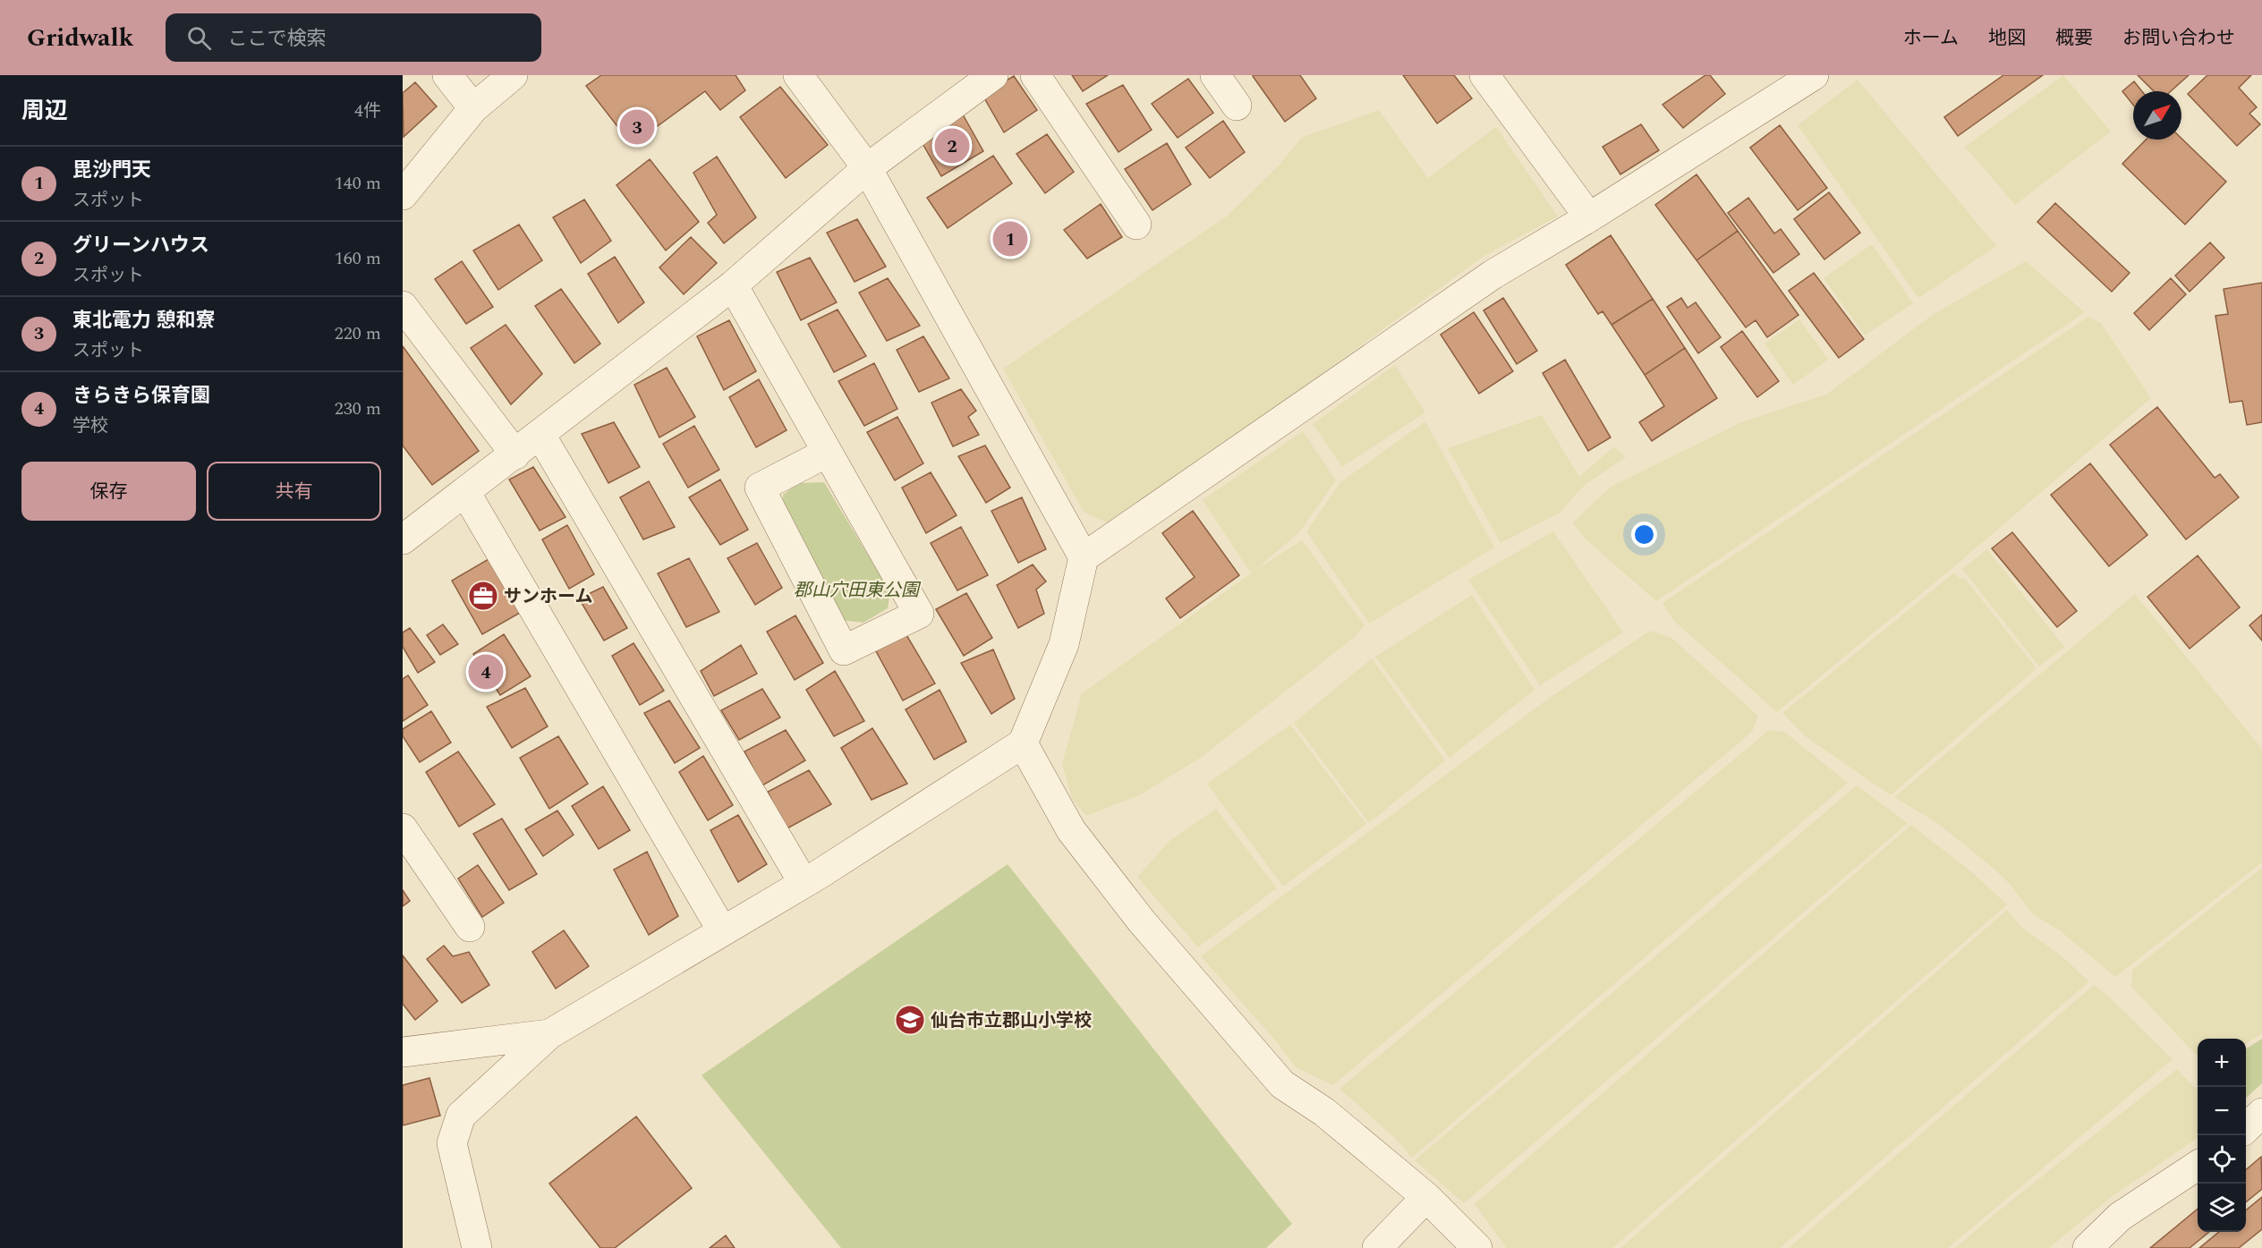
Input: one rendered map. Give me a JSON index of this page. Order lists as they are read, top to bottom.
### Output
{
  "parks": ["郡山穴田東公園"],
  "places": {
    "office": ["サンホーム"],
    "school or university": ["仙台市立郡山小学校"]
  },
  "north": "top right",
  "page": {
    "header": "Gridwalk",
    "search": "ここで検索",
    "nav": [
      "ホーム",
      "地図",
      "概要",
      "お問い合わせ"
    ],
    "heading": ["周辺", "4件"],
    "pins": [
      "3",
      "2",
      "1",
      "4"
    ],
    "list": [
      {
        "mark": "1",
        "name": "毘沙門天",
        "note": "スポット",
        "value": "140 m"
      },
      {
        "mark": "2",
        "name": "グリーンハウス",
        "note": "スポット",
        "value": "160 m"
      },
      {
        "mark": "3",
        "name": "東北電力 憩和寮",
        "note": "スポット",
        "value": "220 m"
      },
      {
        "mark": "4",
        "name": "きらきら保育園",
        "note": "学校",
        "value": "230 m"
      }
    ],
    "buttons": ["保存", "共有"],
    "map_buttons": ["+", "−"]
  }
}
